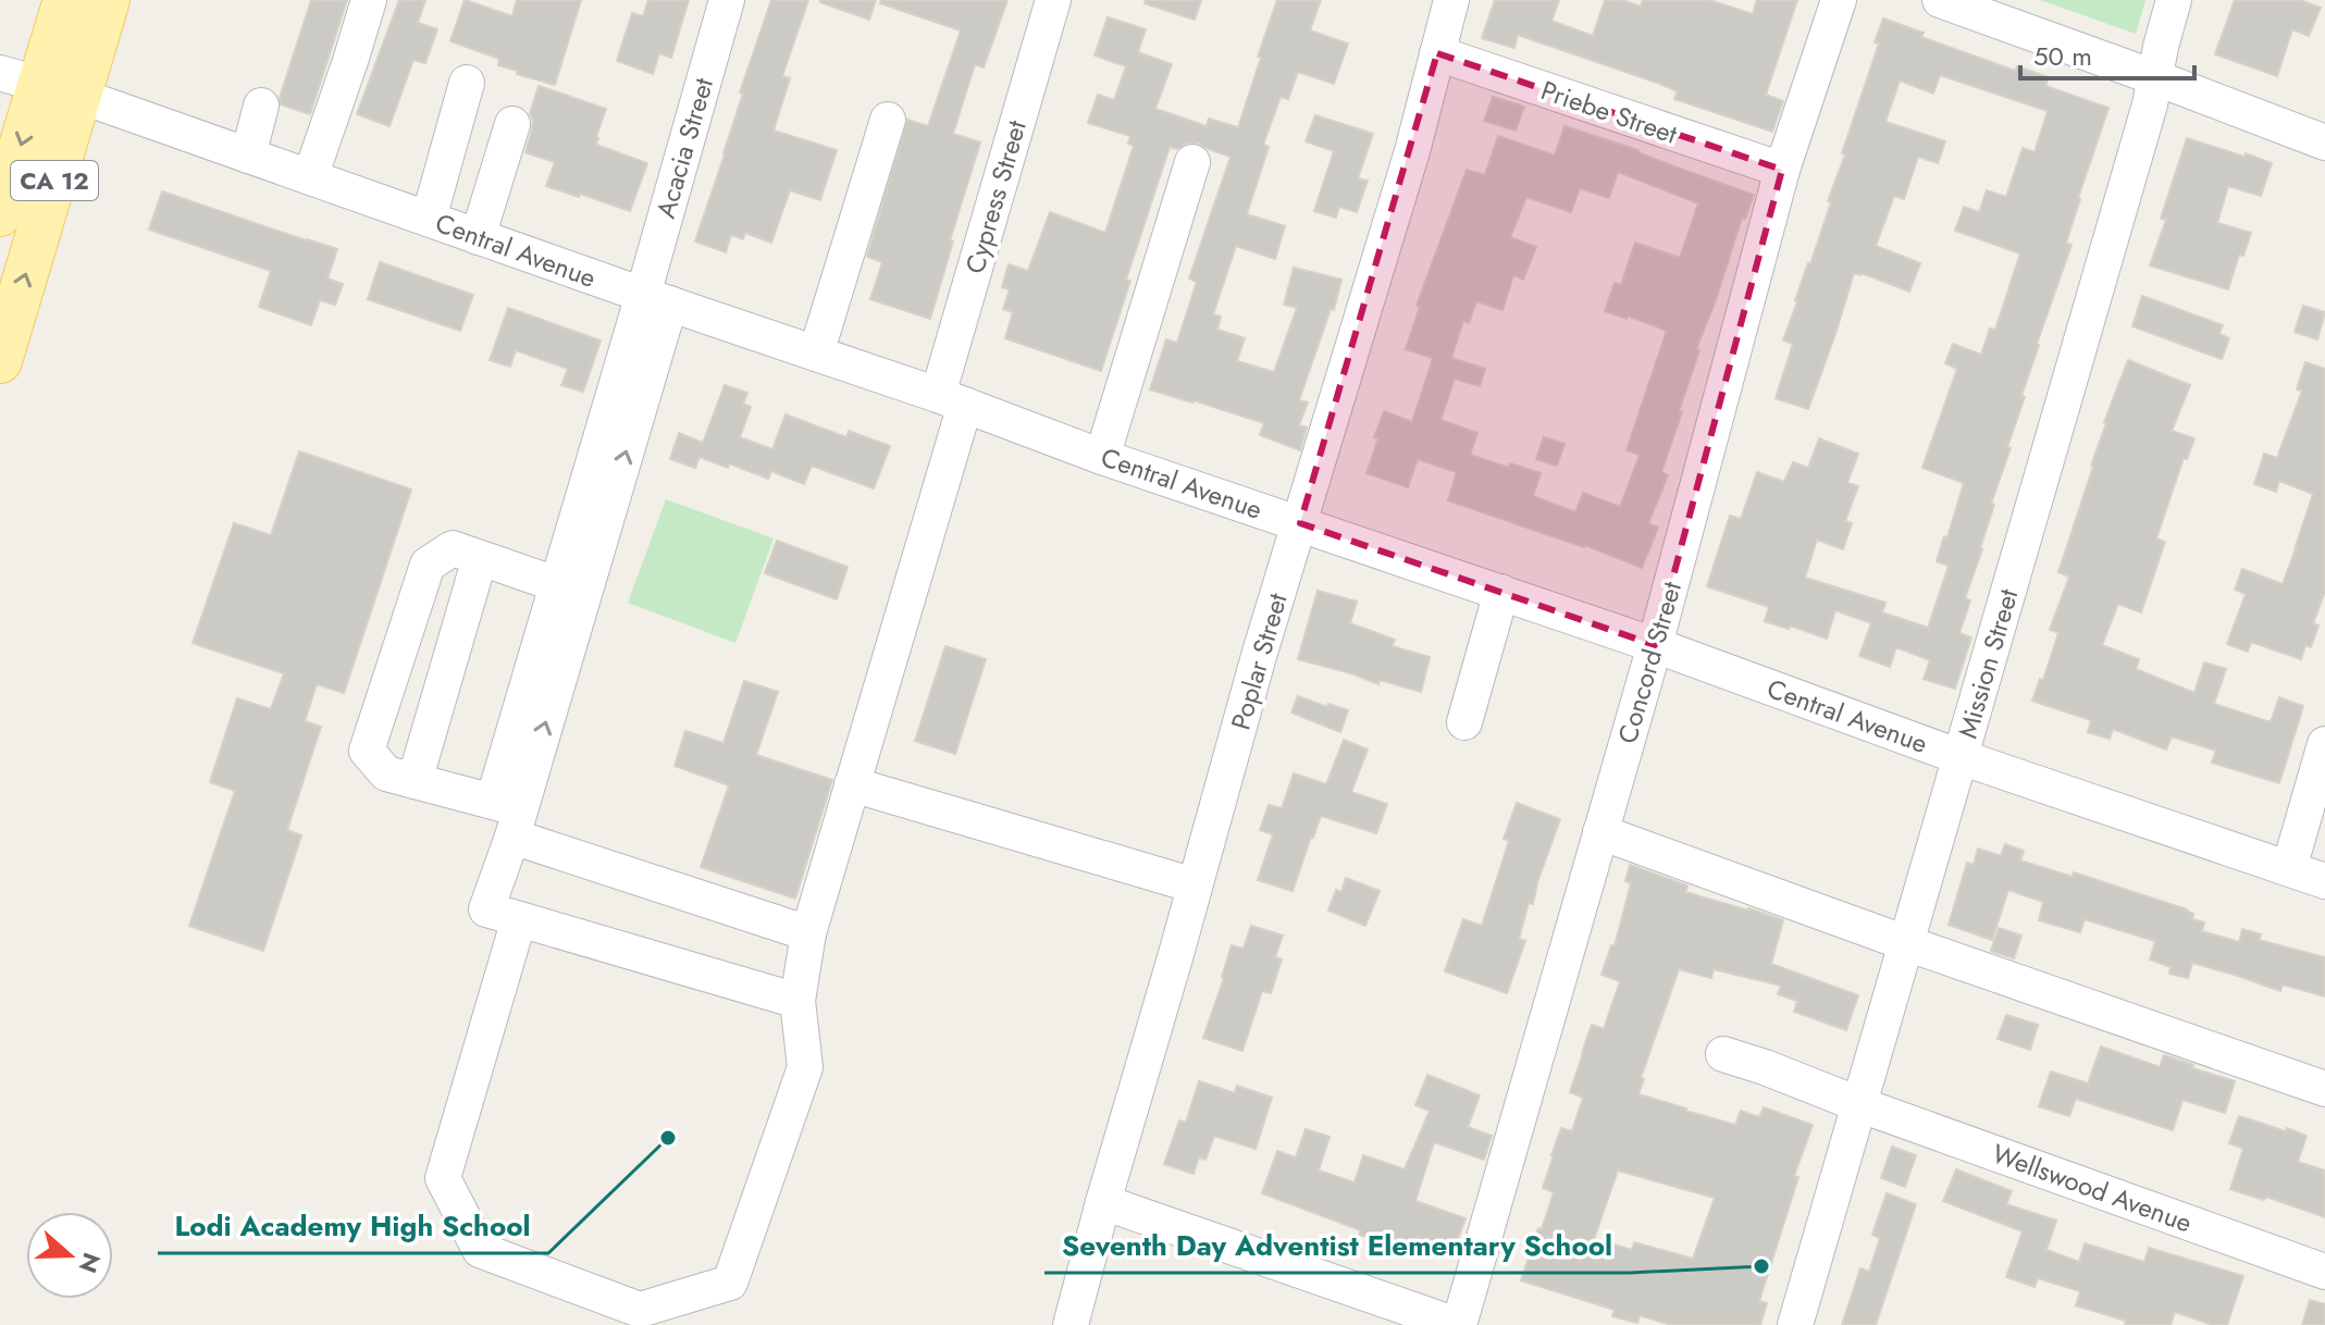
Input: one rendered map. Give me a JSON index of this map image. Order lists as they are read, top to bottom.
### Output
{
  "streets": {
    "main road": ["CA 12"],
    "street": [
      "Priebe Street",
      "Acacia Street",
      "Cypress Street",
      "Central Avenue",
      "Poplar Street",
      "Concord Street",
      "Mission Street",
      "Wellswood Avenue"
    ]
  },
  "crossings": [
    ["Priebe Street", "Poplar Street"],
    ["Priebe Street", "Concord Street"],
    ["Acacia Street", "Central Avenue"],
    ["CA 12", "Central Avenue"],
    ["Cypress Street", "Central Avenue"],
    ["Central Avenue", "Poplar Street"],
    ["Central Avenue", "Concord Street"],
    ["Central Avenue", "Mission Street"],
    ["Mission Street", "Wellswood Avenue"]
  ],
  "places": ["Lodi Academy High School", "Seventh Day Adventist Elementary School"],
  "scale_bar": "50 m",
  "north": "right"
}
